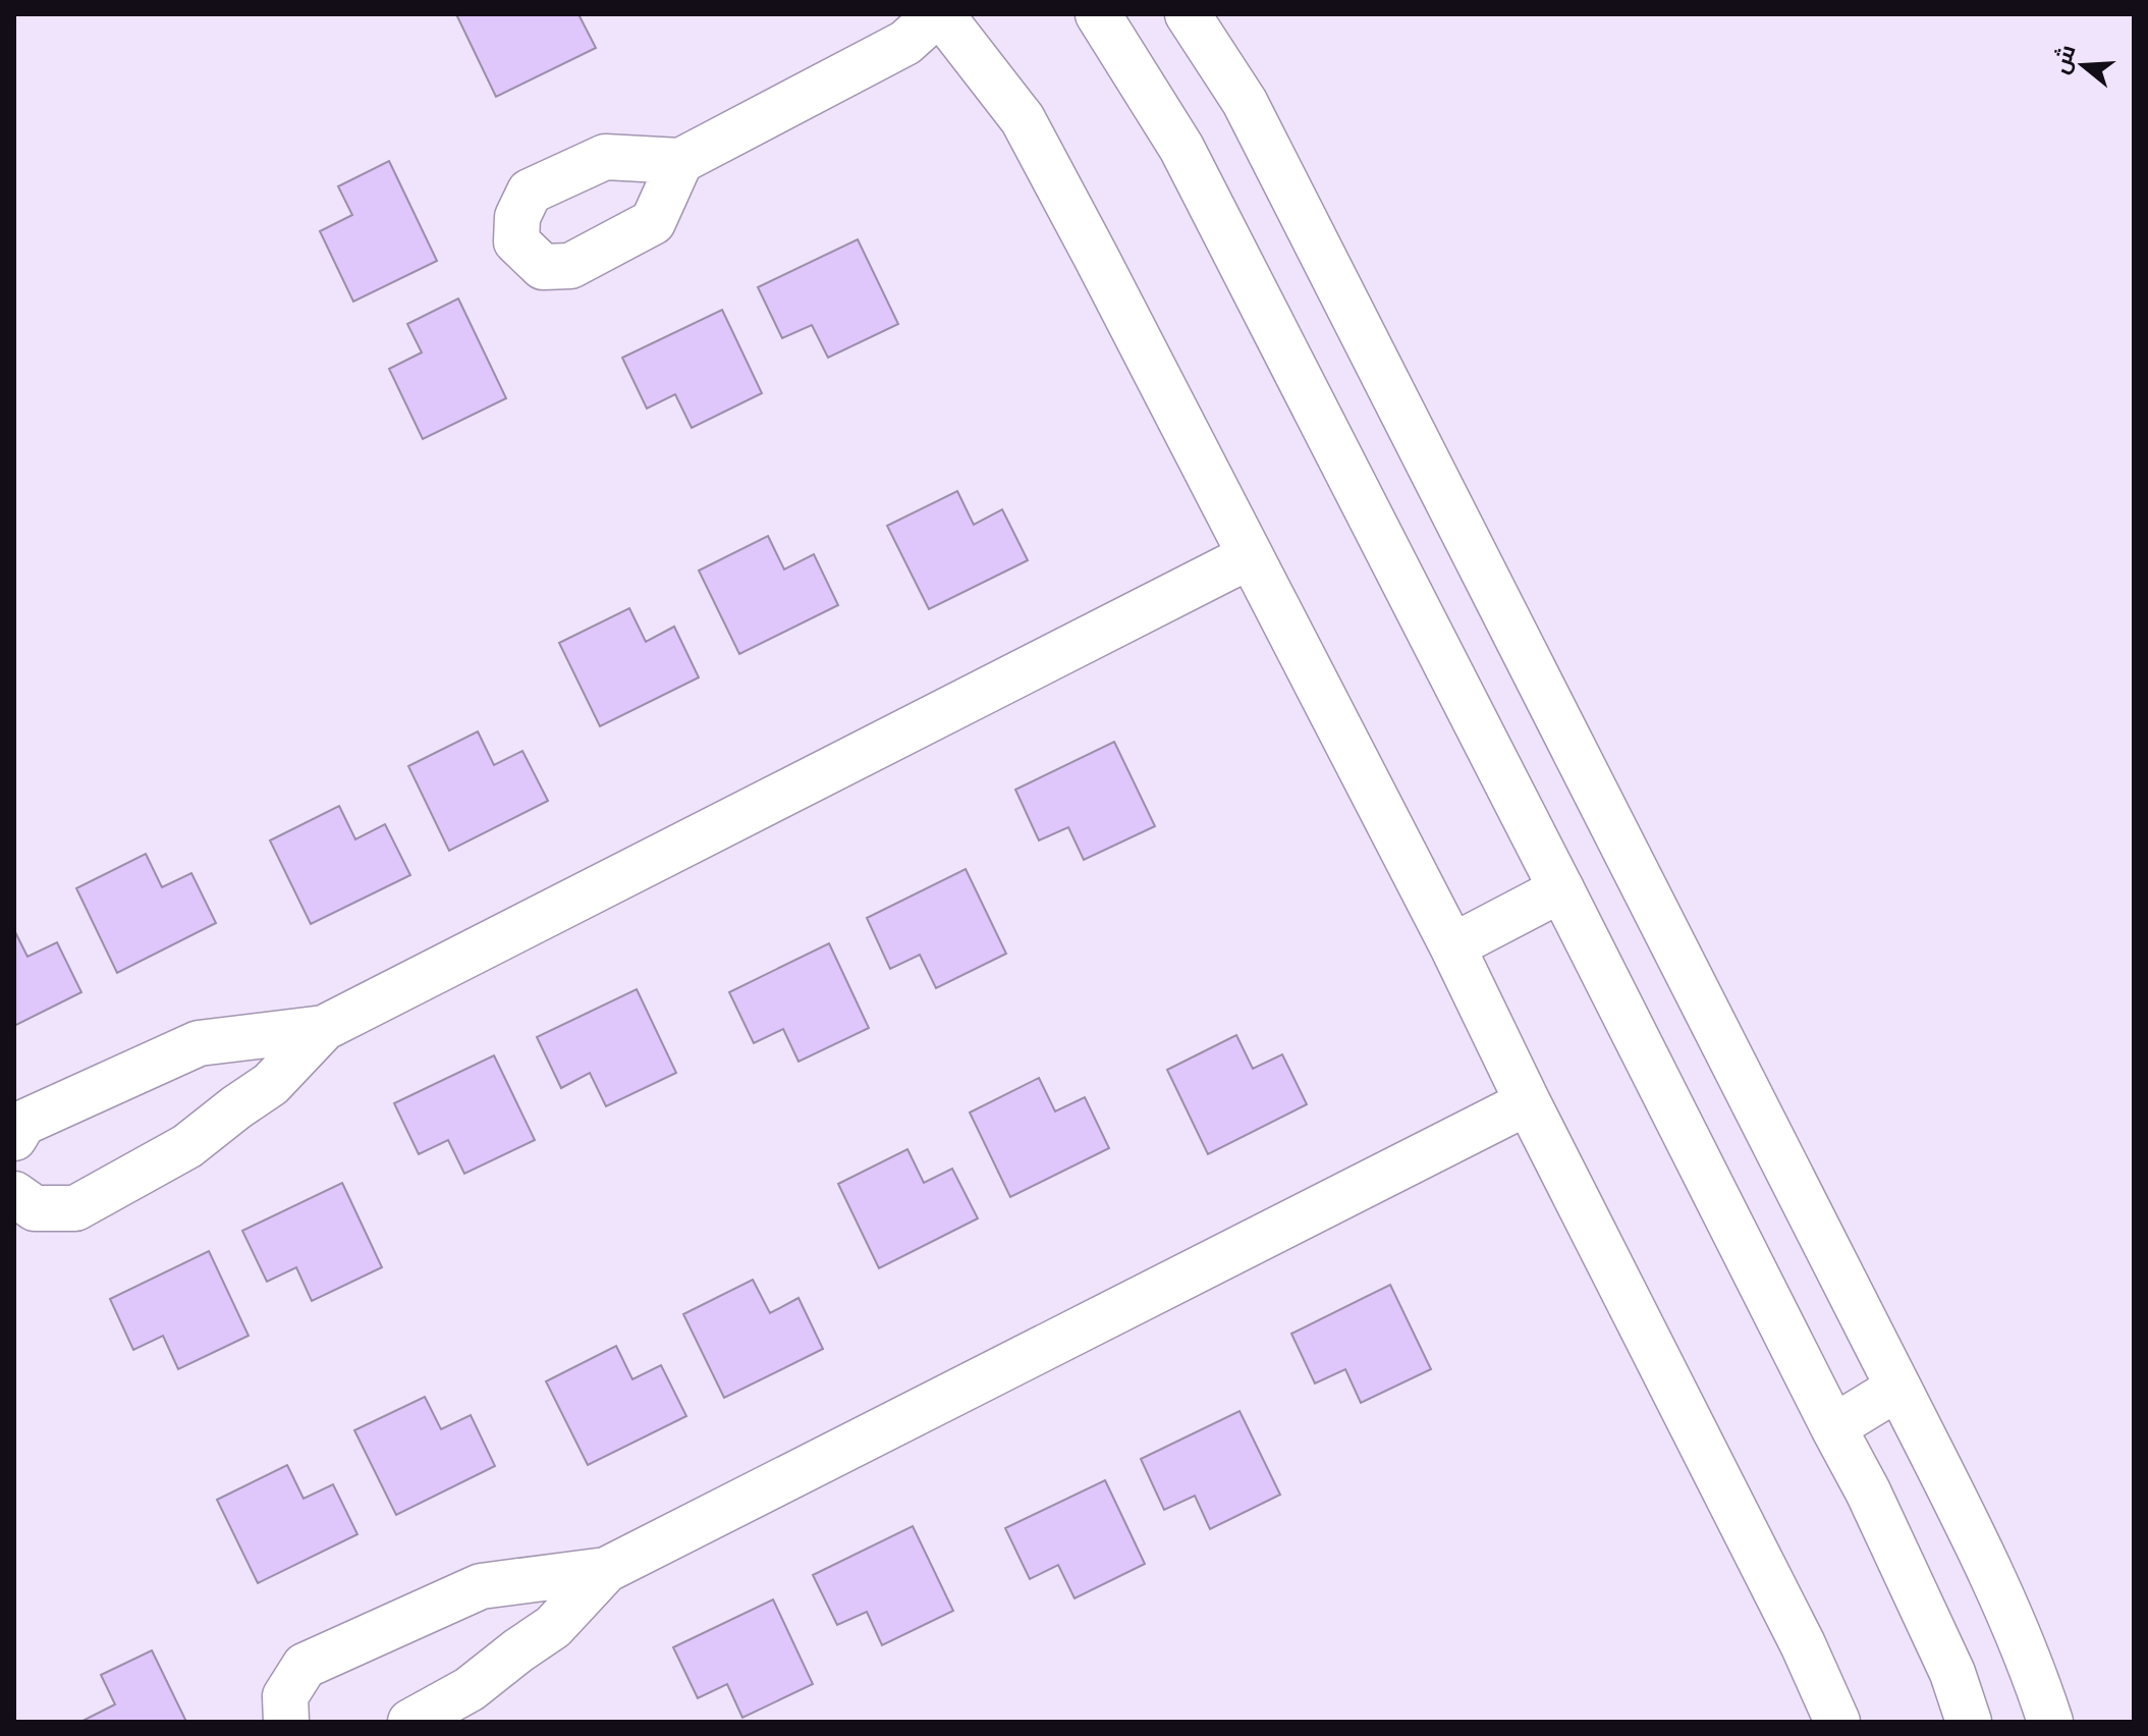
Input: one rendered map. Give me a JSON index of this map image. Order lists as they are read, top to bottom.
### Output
{
  "north": "left"
}
